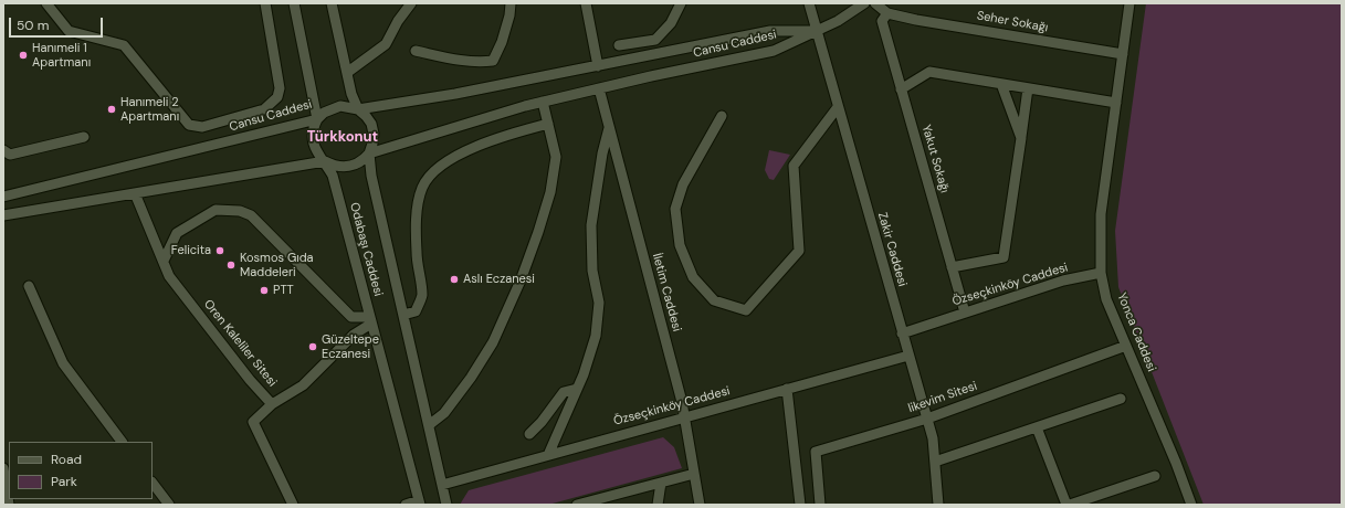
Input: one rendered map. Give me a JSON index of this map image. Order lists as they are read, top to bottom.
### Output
{
  "streets": {
    "street": [
      "Seher Sokağı",
      "Cansu Caddesi",
      "Yakut Sokağı",
      "Odabaşı Caddesi",
      "Zakir Caddesi",
      "Özseçkinköy Caddesi",
      "İletim Caddesi",
      "Yonca Caddesi",
      "Oren Kaleliler Sitesi",
      "likevim Sitesi"
    ]
  },
  "crossings": [
    ["Seher Sokağı", "Yakut Sokağı"],
    ["Seher Sokağı", "Yonca Caddesi"],
    ["Cansu Caddesi", "Odabaşı Caddesi"],
    ["Cansu Caddesi", "Zakir Caddesi"],
    ["Cansu Caddesi", "İletim Caddesi"],
    ["Cansu Caddesi", "Oren Kaleliler Sitesi"],
    ["Yakut Sokağı", "Özseçkinköy Caddesi"],
    ["Odabaşı Caddesi", "Özseçkinköy Caddesi"],
    ["Zakir Caddesi", "Özseçkinköy Caddesi"],
    ["Zakir Caddesi", "likevim Sitesi"],
    ["Özseçkinköy Caddesi", "İletim Caddesi"],
    ["Özseçkinköy Caddesi", "Yonca Caddesi"],
    ["Yonca Caddesi", "likevim Sitesi"]
  ],
  "districts": ["Türkkonut"],
  "places": [
    "Hanımeli 1 Apartmanı",
    "Hanımeli 2 Apartmanı",
    "Felicita",
    "Kosmos Gıda Maddeleri",
    "Aslı Eczanesi",
    "PTT",
    "Güzeltepe Eczanesi"
  ],
  "legend": ["Road", "Park"],
  "scale_bar": "50 m"
}
